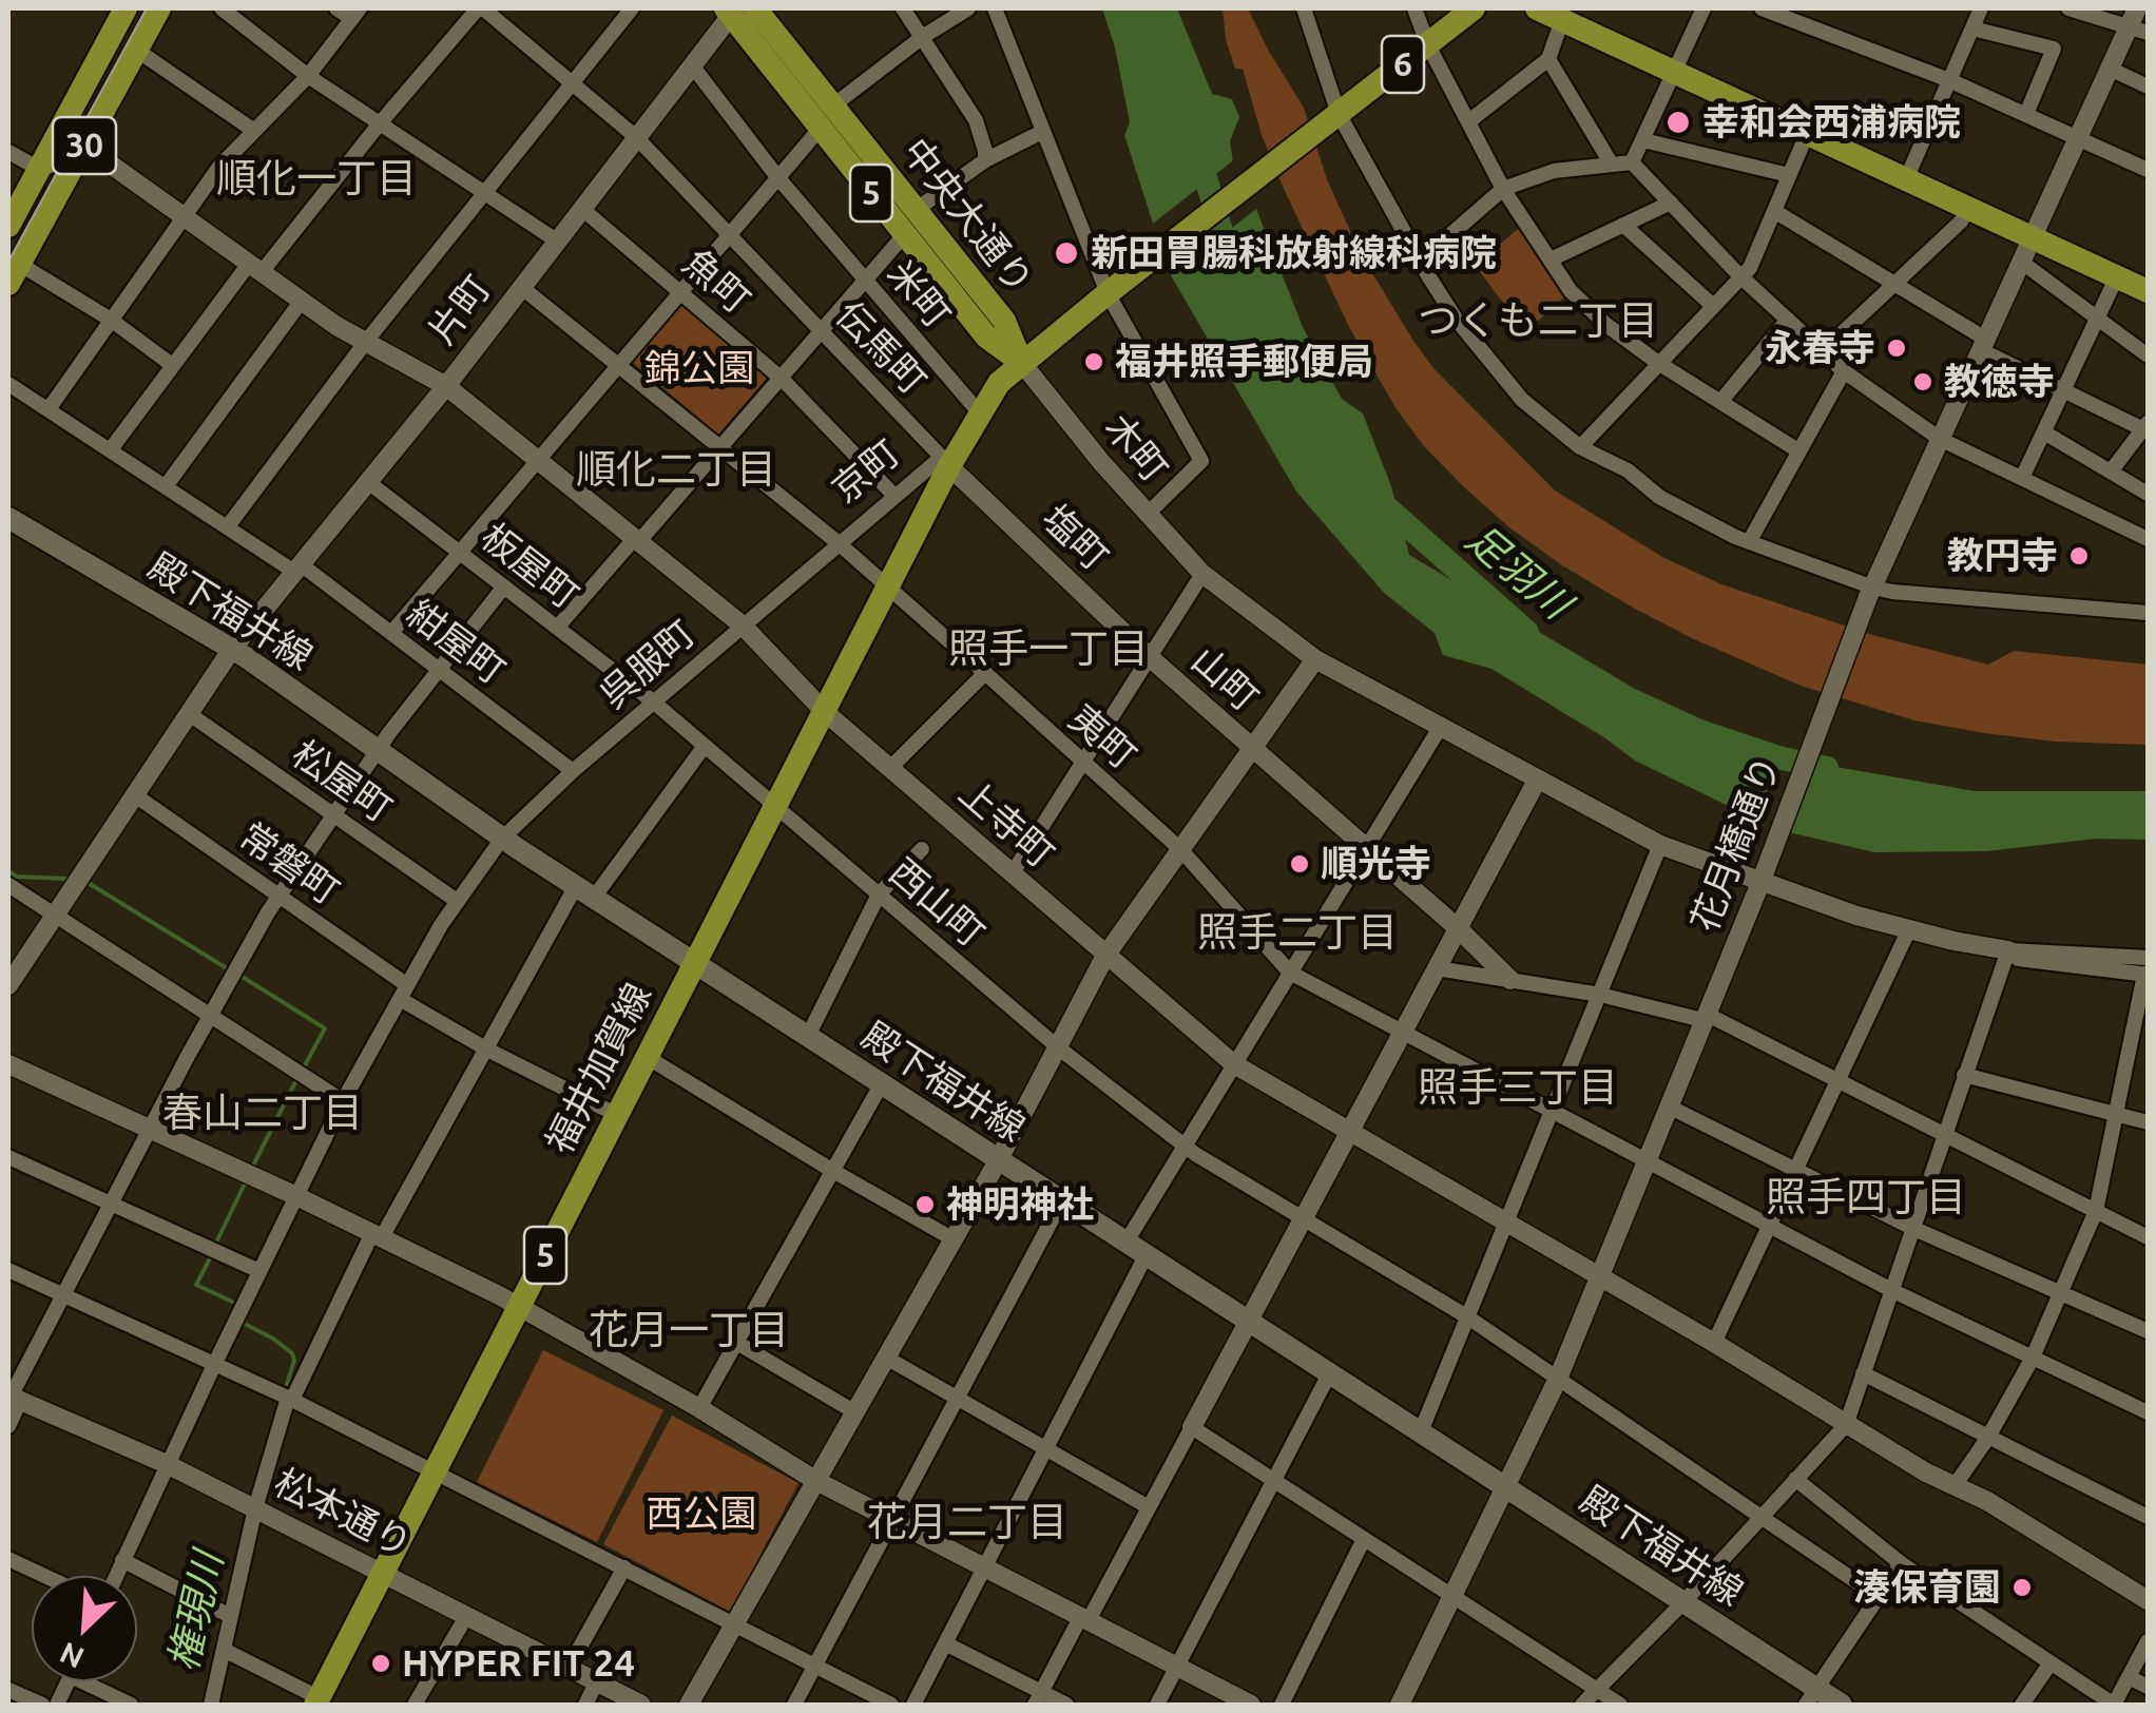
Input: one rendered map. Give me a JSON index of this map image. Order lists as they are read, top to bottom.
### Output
{
  "streets": {
    "main road": [
      "6",
      "30",
      "5",
      "中央大通り",
      "京町",
      "殿下福井線",
      "福井加賀線"
    ],
    "street": [
      "魚町",
      "米町",
      "片町",
      "伝馬町",
      "木町",
      "塩町",
      "板屋町",
      "紺屋町",
      "呉服町",
      "山町",
      "夷町",
      "松屋町",
      "上寺町",
      "花月橋通り",
      "常磐町",
      "西山町",
      "松本通り"
    ]
  },
  "crossings": [
    ["6", "中央大通り"],
    ["6", "木町"],
    ["6", "京町"],
    ["30", "上寺町"],
    ["中央大通り", "片町"],
    ["中央大通り", "木町"],
    ["中央大通り", "京町"],
    ["魚町", "片町"],
    ["魚町", "京町"],
    ["米町", "片町"],
    ["米町", "京町"],
    ["片町", "伝馬町"],
    ["片町", "板屋町"],
    ["片町", "殿下福井線"],
    ["片町", "紺屋町"],
    ["片町", "夷町"],
    ["片町", "松屋町"],
    ["片町", "上寺町"],
    ["片町", "常磐町"],
    ["伝馬町", "京町"],
    ["伝馬町", "塩町"],
    ["伝馬町", "福井加賀線"],
    ["木町", "京町"],
    ["木町", "花月橋通り"],
    ["京町", "塩町"],
    ["京町", "呉服町"],
    ["京町", "夷町"],
    ["京町", "福井加賀線"],
    ["塩町", "山町"],
    ["塩町", "福井加賀線"],
    ["板屋町", "呉服町"],
    ["板屋町", "西山町"],
    ["殿下福井線", "呉服町"],
    ["殿下福井線", "花月橋通り"],
    ["殿下福井線", "福井加賀線"],
    ["紺屋町", "呉服町"],
    ["呉服町", "夷町"],
    ["呉服町", "松屋町"],
    ["呉服町", "上寺町"],
    ["呉服町", "常磐町"],
    ["呉服町", "西山町"],
    ["呉服町", "松本通り"],
    ["夷町", "花月橋通り"],
    ["夷町", "福井加賀線"],
    ["上寺町", "花月橋通り"],
    ["上寺町", "福井加賀線"],
    ["花月橋通り", "西山町"],
    ["常磐町", "福井加賀線"],
    ["西山町", "福井加賀線"],
    ["福井加賀線", "松本通り"]
  ],
  "districts": [
    "順化一丁目",
    "つくも二丁目",
    "順化二丁目",
    "照手一丁目",
    "照手二丁目",
    "照手三丁目",
    "春山二丁目",
    "照手四丁目",
    "花月一丁目",
    "花月二丁目"
  ],
  "water": ["足羽川", "権現川"],
  "parks": ["錦公園", "西公園"],
  "places": [
    "幸和会西浦病院",
    "新田胃腸科放射線科病院",
    "永春寺",
    "福井照手郵便局",
    "教徳寺",
    "教円寺",
    "順光寺",
    "神明神社",
    "湊保育園",
    "HYPER FIT 24"
  ],
  "north": "bottom left"
}
